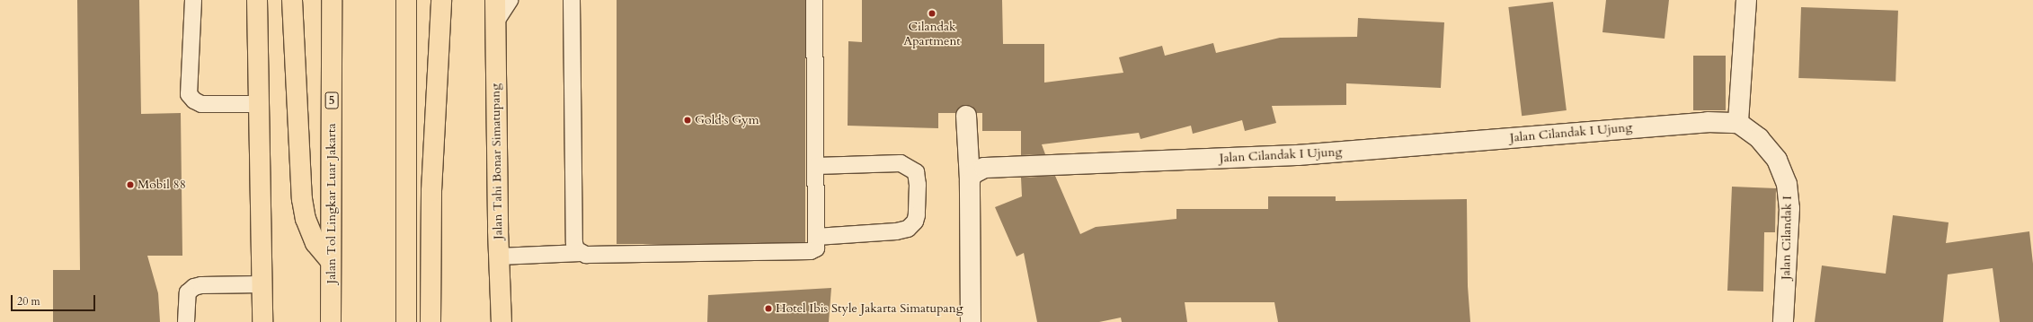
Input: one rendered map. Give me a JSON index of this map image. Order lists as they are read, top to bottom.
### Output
{
  "streets": {
    "highway": ["5", "Jalan Tahi Bonar Simatupang", "Jalan Tol Lingkar Luar Jakarta"],
    "street": ["Jalan Cilandak I Ujung", "Jalan Cilandak I"]
  },
  "crossings": [
    ["Jalan Cilandak I Ujung", "Jalan Cilandak I"]
  ],
  "places": [
    "Cilandak Apartment",
    "Gold's Gym",
    "Mobil 88",
    "Hotel Ibis Style Jakarta Simatupang"
  ],
  "scale_bar": "20 m"
}
